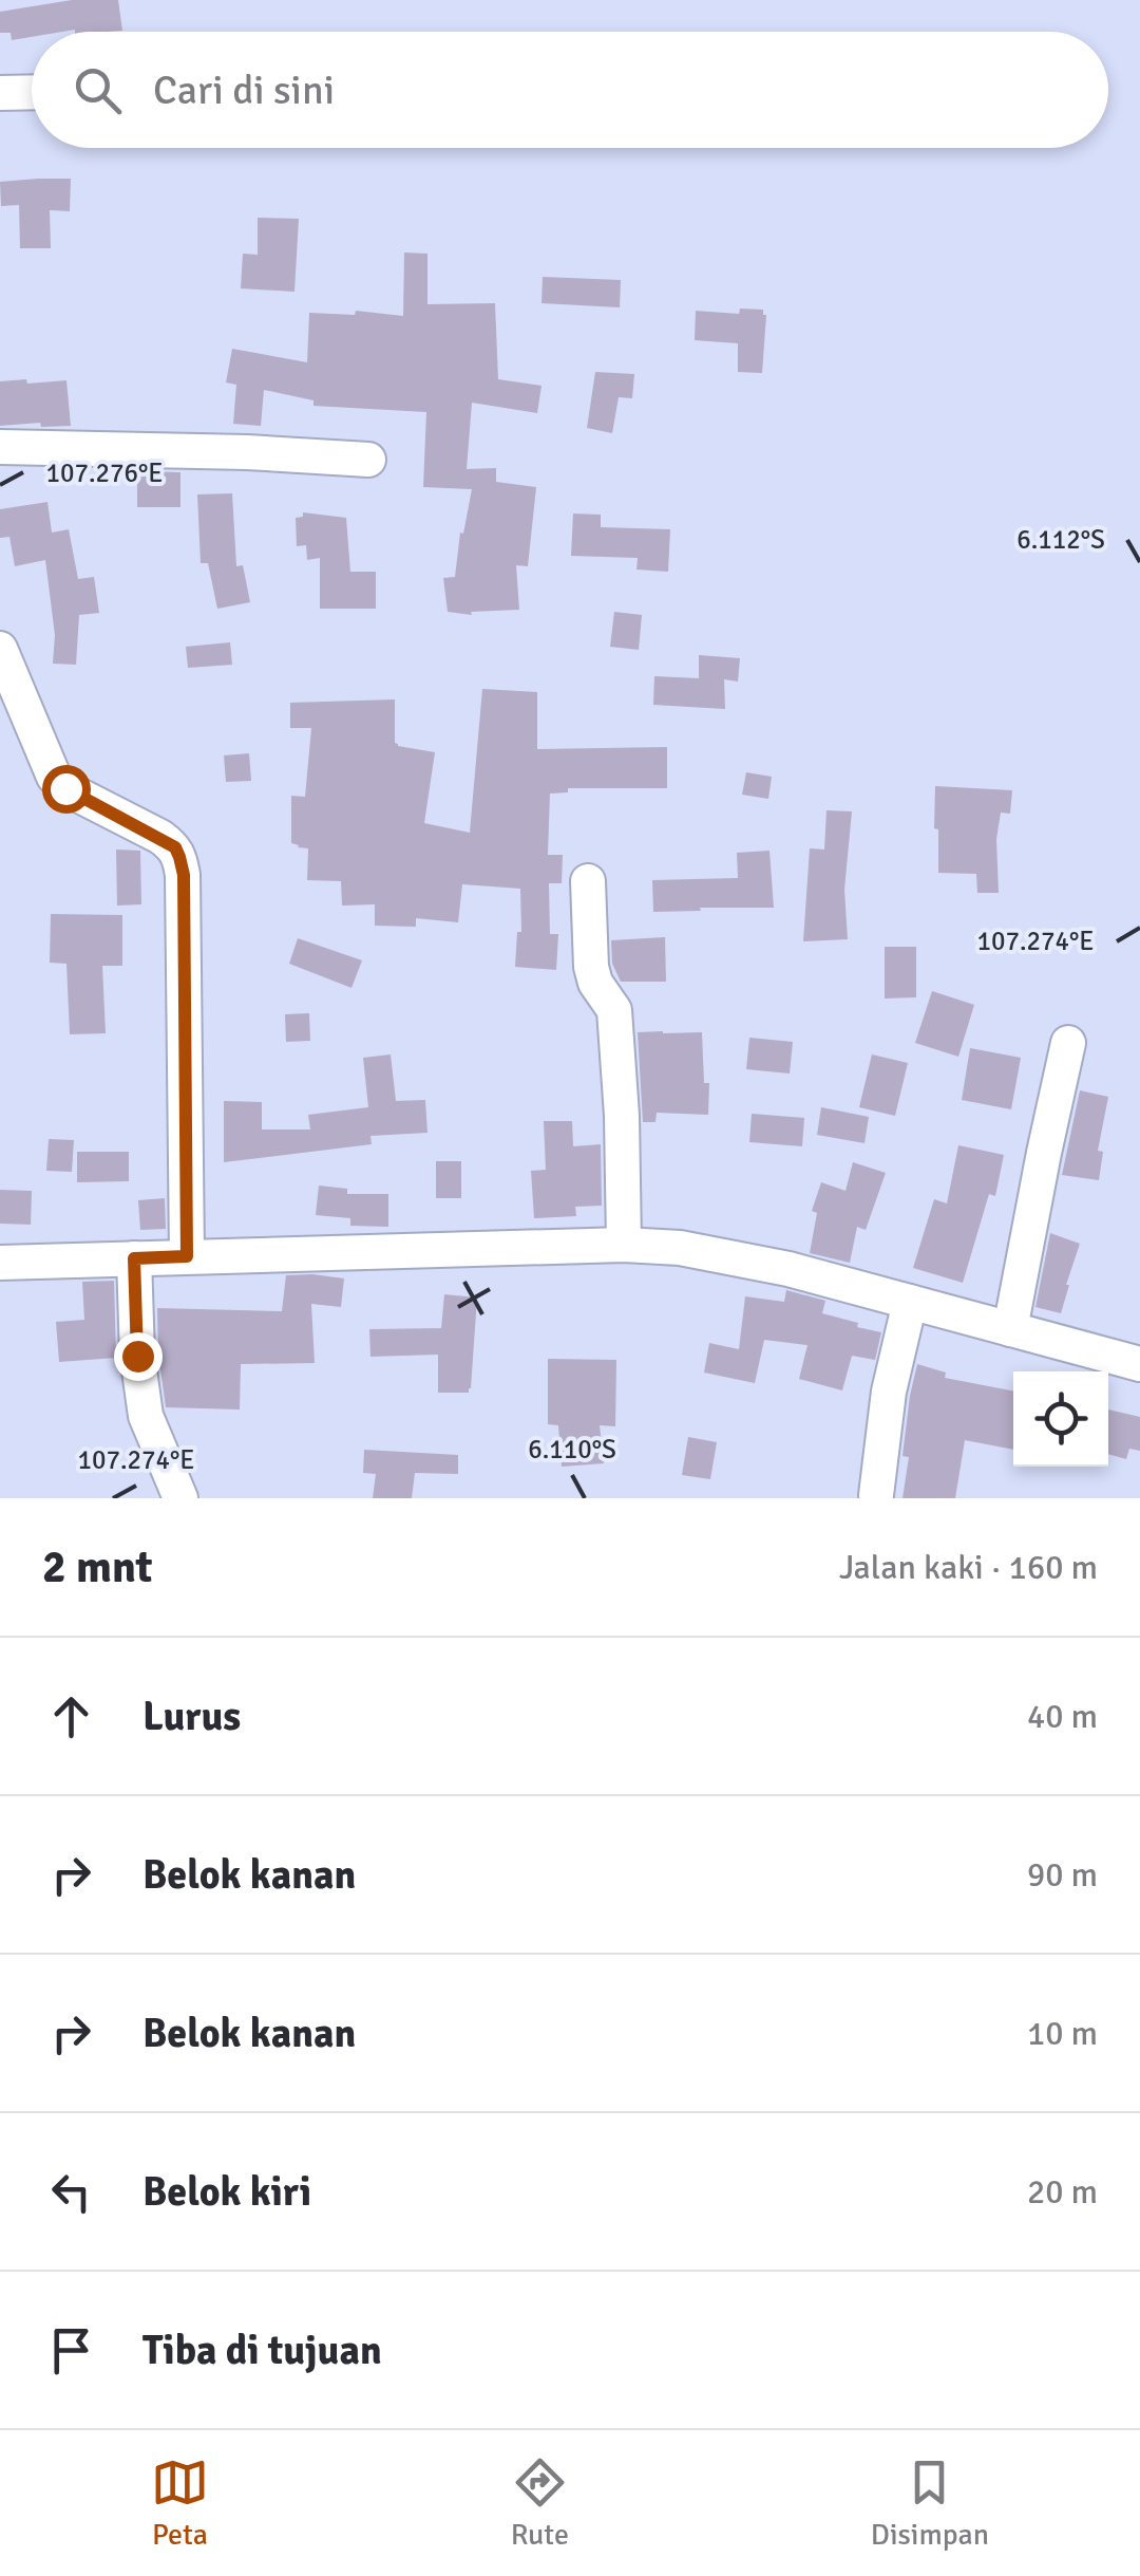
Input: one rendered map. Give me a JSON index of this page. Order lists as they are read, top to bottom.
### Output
{
  "page": {
    "search": "Cari di sini",
    "heading": ["2 mnt", "Jalan kaki · 160 m"],
    "list": [
      ["Lurus", "40 m"],
      ["Belok kanan", "90 m"],
      ["Belok kanan", "10 m"],
      ["Belok kiri", "20 m"],
      "Tiba di tujuan"
    ],
    "nav": ["Peta", "Rute", "Disimpan"]
  },
  "coordinates": [
    "107.276°E",
    "6.112°S",
    "107.274°E",
    "6.110°S"
  ]
}
